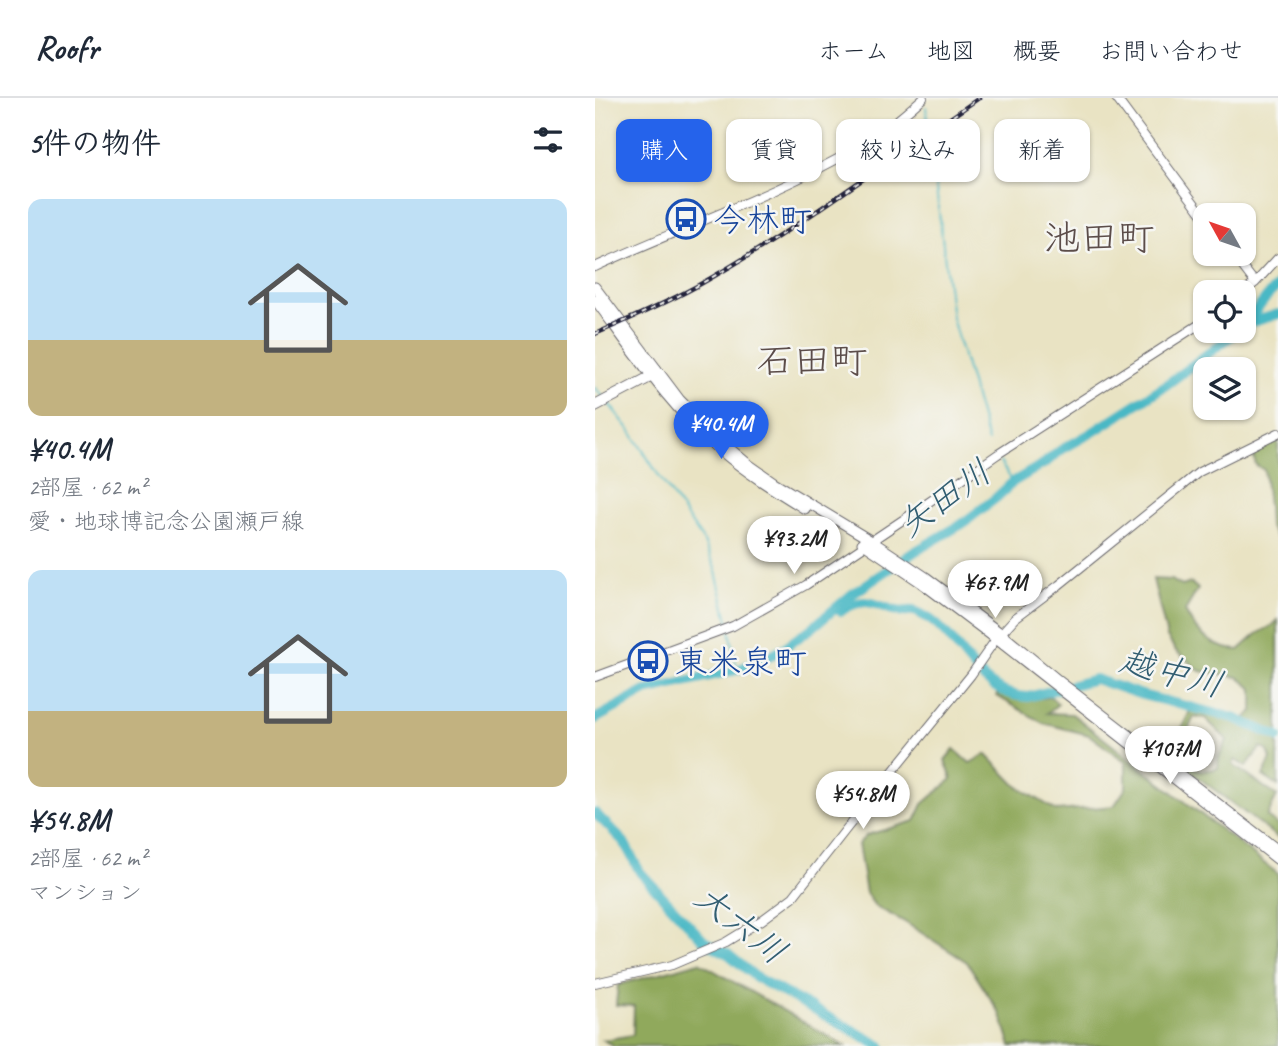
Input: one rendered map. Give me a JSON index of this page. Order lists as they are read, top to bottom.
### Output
{
  "districts": ["池田町", "石田町"],
  "water": ["矢田川", "越中川", "大六川"],
  "places": {
    "bus stop": ["今林町", "東米泉町"]
  },
  "north": "top left",
  "page": {
    "header": "Roofr",
    "nav": [
      "ホーム",
      "地図",
      "概要",
      "お問い合わせ"
    ],
    "heading": "5件の物件",
    "chip": [
      "購入",
      "賃貸",
      "絞り込み",
      "新着"
    ],
    "list": [
      {
        "name": "¥40.4M",
        "note": "2部屋 · 62 m² · 愛・地球博記念公園瀬戸線"
      },
      {
        "name": "¥54.8M",
        "note": "2部屋 · 62 m² · マンション"
      }
    ],
    "price": [
      "¥40.4M",
      "¥93.2M",
      "¥67.9M",
      "¥107M",
      "¥54.8M"
    ]
  }
}
